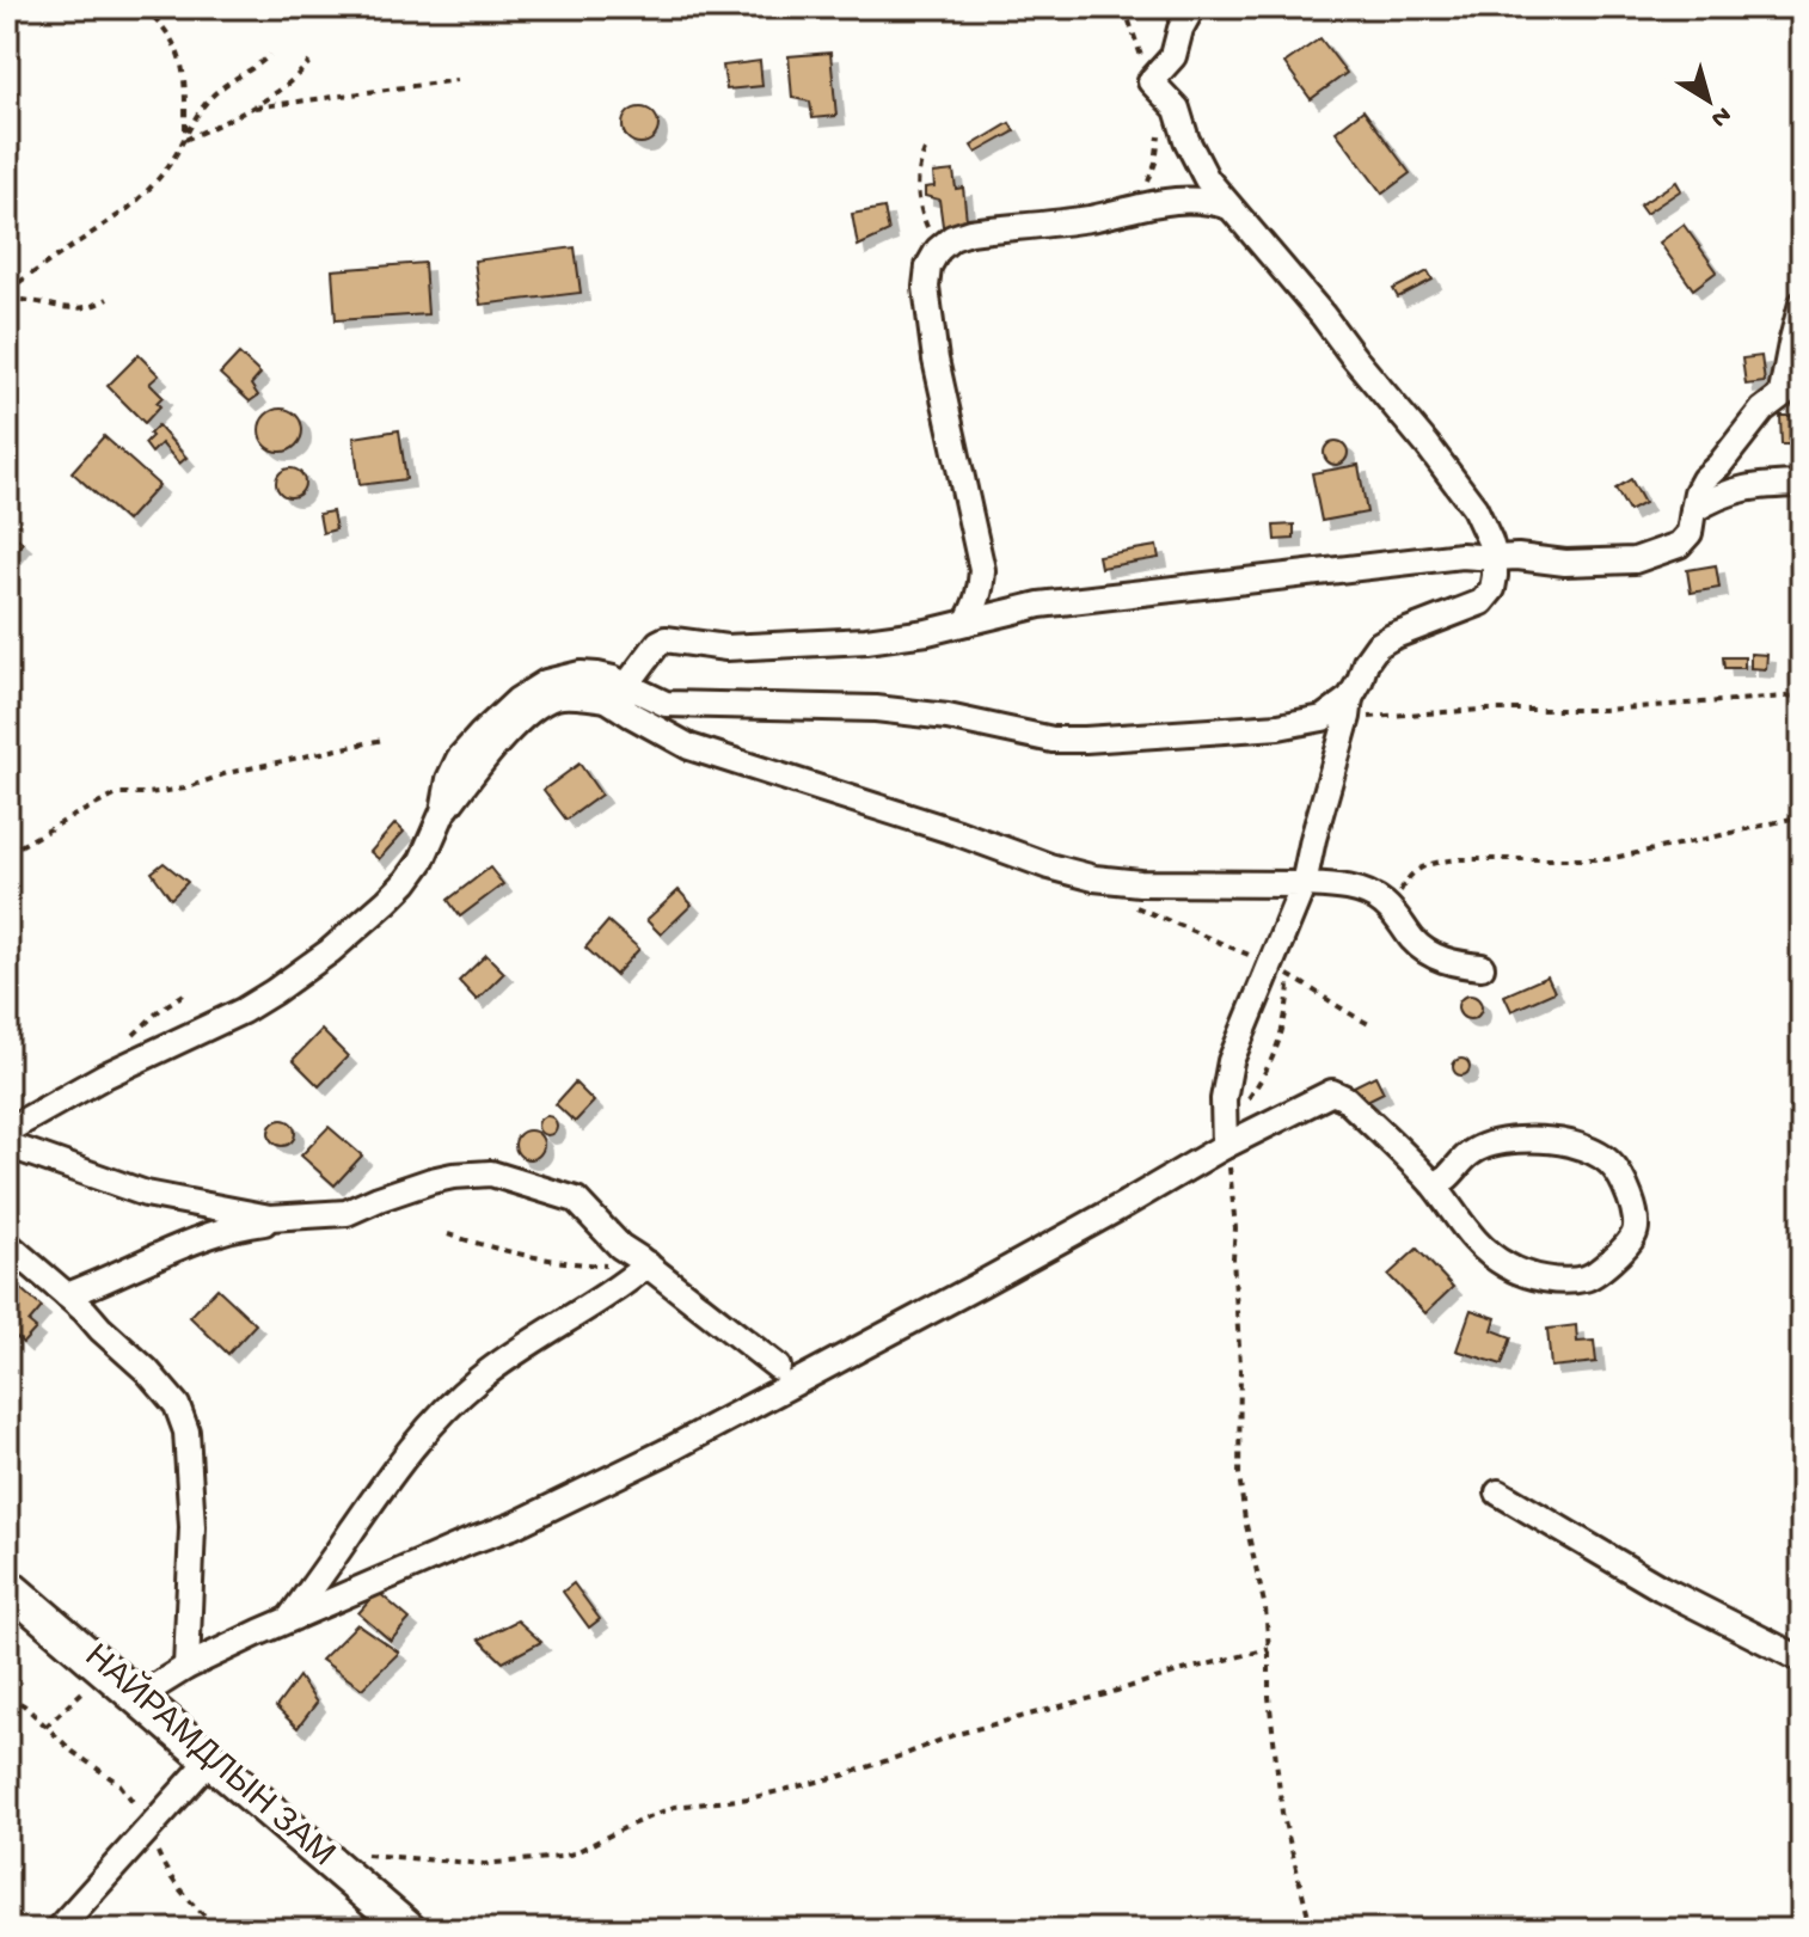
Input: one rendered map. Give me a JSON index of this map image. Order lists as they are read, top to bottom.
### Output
{
  "streets": {
    "main road": ["НАЙРАМДЛЫН ЗАМ"]
  },
  "north": "bottom right"
}
